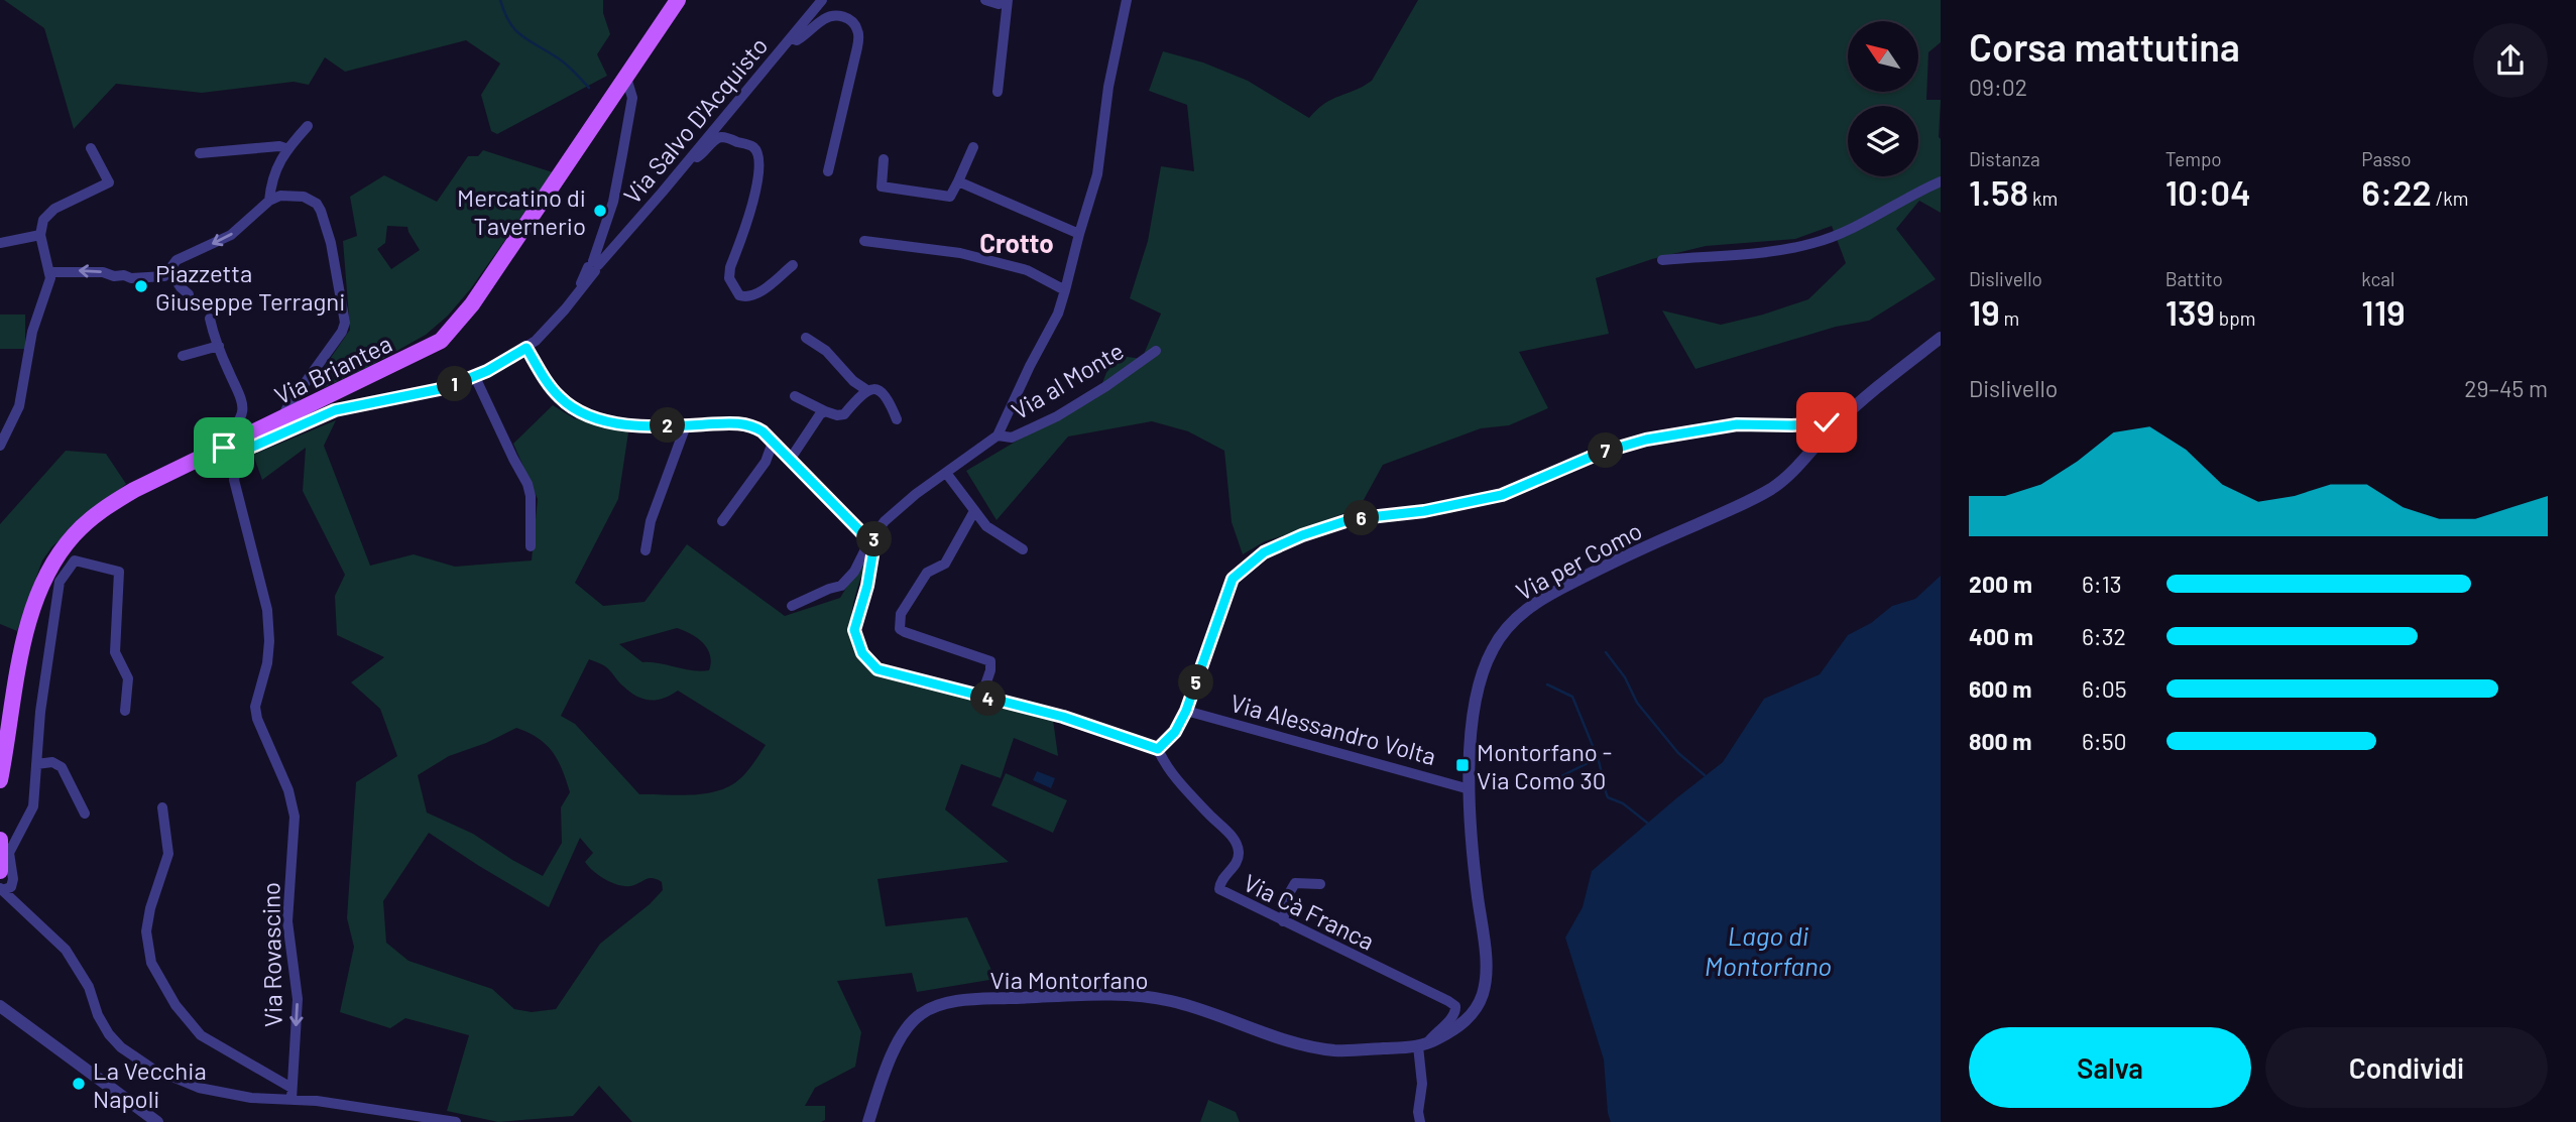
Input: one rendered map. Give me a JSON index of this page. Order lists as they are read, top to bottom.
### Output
{
  "streets": {
    "main road": ["Via Briantea"],
    "street": [
      "Via Salvo D'Acquisto",
      "Via al Monte",
      "Via per Como",
      "Via Alessandro Volta",
      "Via Cà Franca",
      "Via Rovascino",
      "Via Montorfano"
    ]
  },
  "crossings": [
    ["Via Salvo D'Acquisto", "Via Briantea"],
    ["Via Salvo D'Acquisto", "Via Rovascino"],
    ["Via Briantea", "Via Rovascino"],
    ["Via per Como", "Via Alessandro Volta"],
    ["Via per Como", "Via Cà Franca"],
    ["Via per Como", "Via Montorfano"],
    ["Via Cà Franca", "Via Montorfano"]
  ],
  "one_way": ["Via Rovascino"],
  "districts": ["Crotto"],
  "water": ["Lago di Montorfano"],
  "places": {
    "other": ["Mercatino di Tavernerio", "Piazzetta Giuseppe Terragni", "La Vecchia Napoli"],
    "transit": ["Montorfano - Via Como 30"]
  },
  "north": "top left",
  "page": {
    "heading": ["Corsa mattutina", "09:02"],
    "stats": [
      ["Distanza", "1.58 km"],
      ["Tempo", "10:04"],
      ["Passo", "6:22 /km"],
      ["Dislivello", "19 m"],
      ["Battito", "139 bpm"],
      ["kcal", "119"]
    ],
    "chart": ["Dislivello", "29–45 m"],
    "pins": [
      "1",
      "2",
      "7",
      "6",
      "3",
      "5",
      "4"
    ],
    "list": [
      {
        "name": "200 m",
        "note": "6:13"
      },
      {
        "name": "400 m",
        "note": "6:32"
      },
      {
        "name": "600 m",
        "note": "6:05"
      },
      {
        "name": "800 m",
        "note": "6:50"
      }
    ],
    "buttons": ["Salva", "Condividi"]
  }
}
